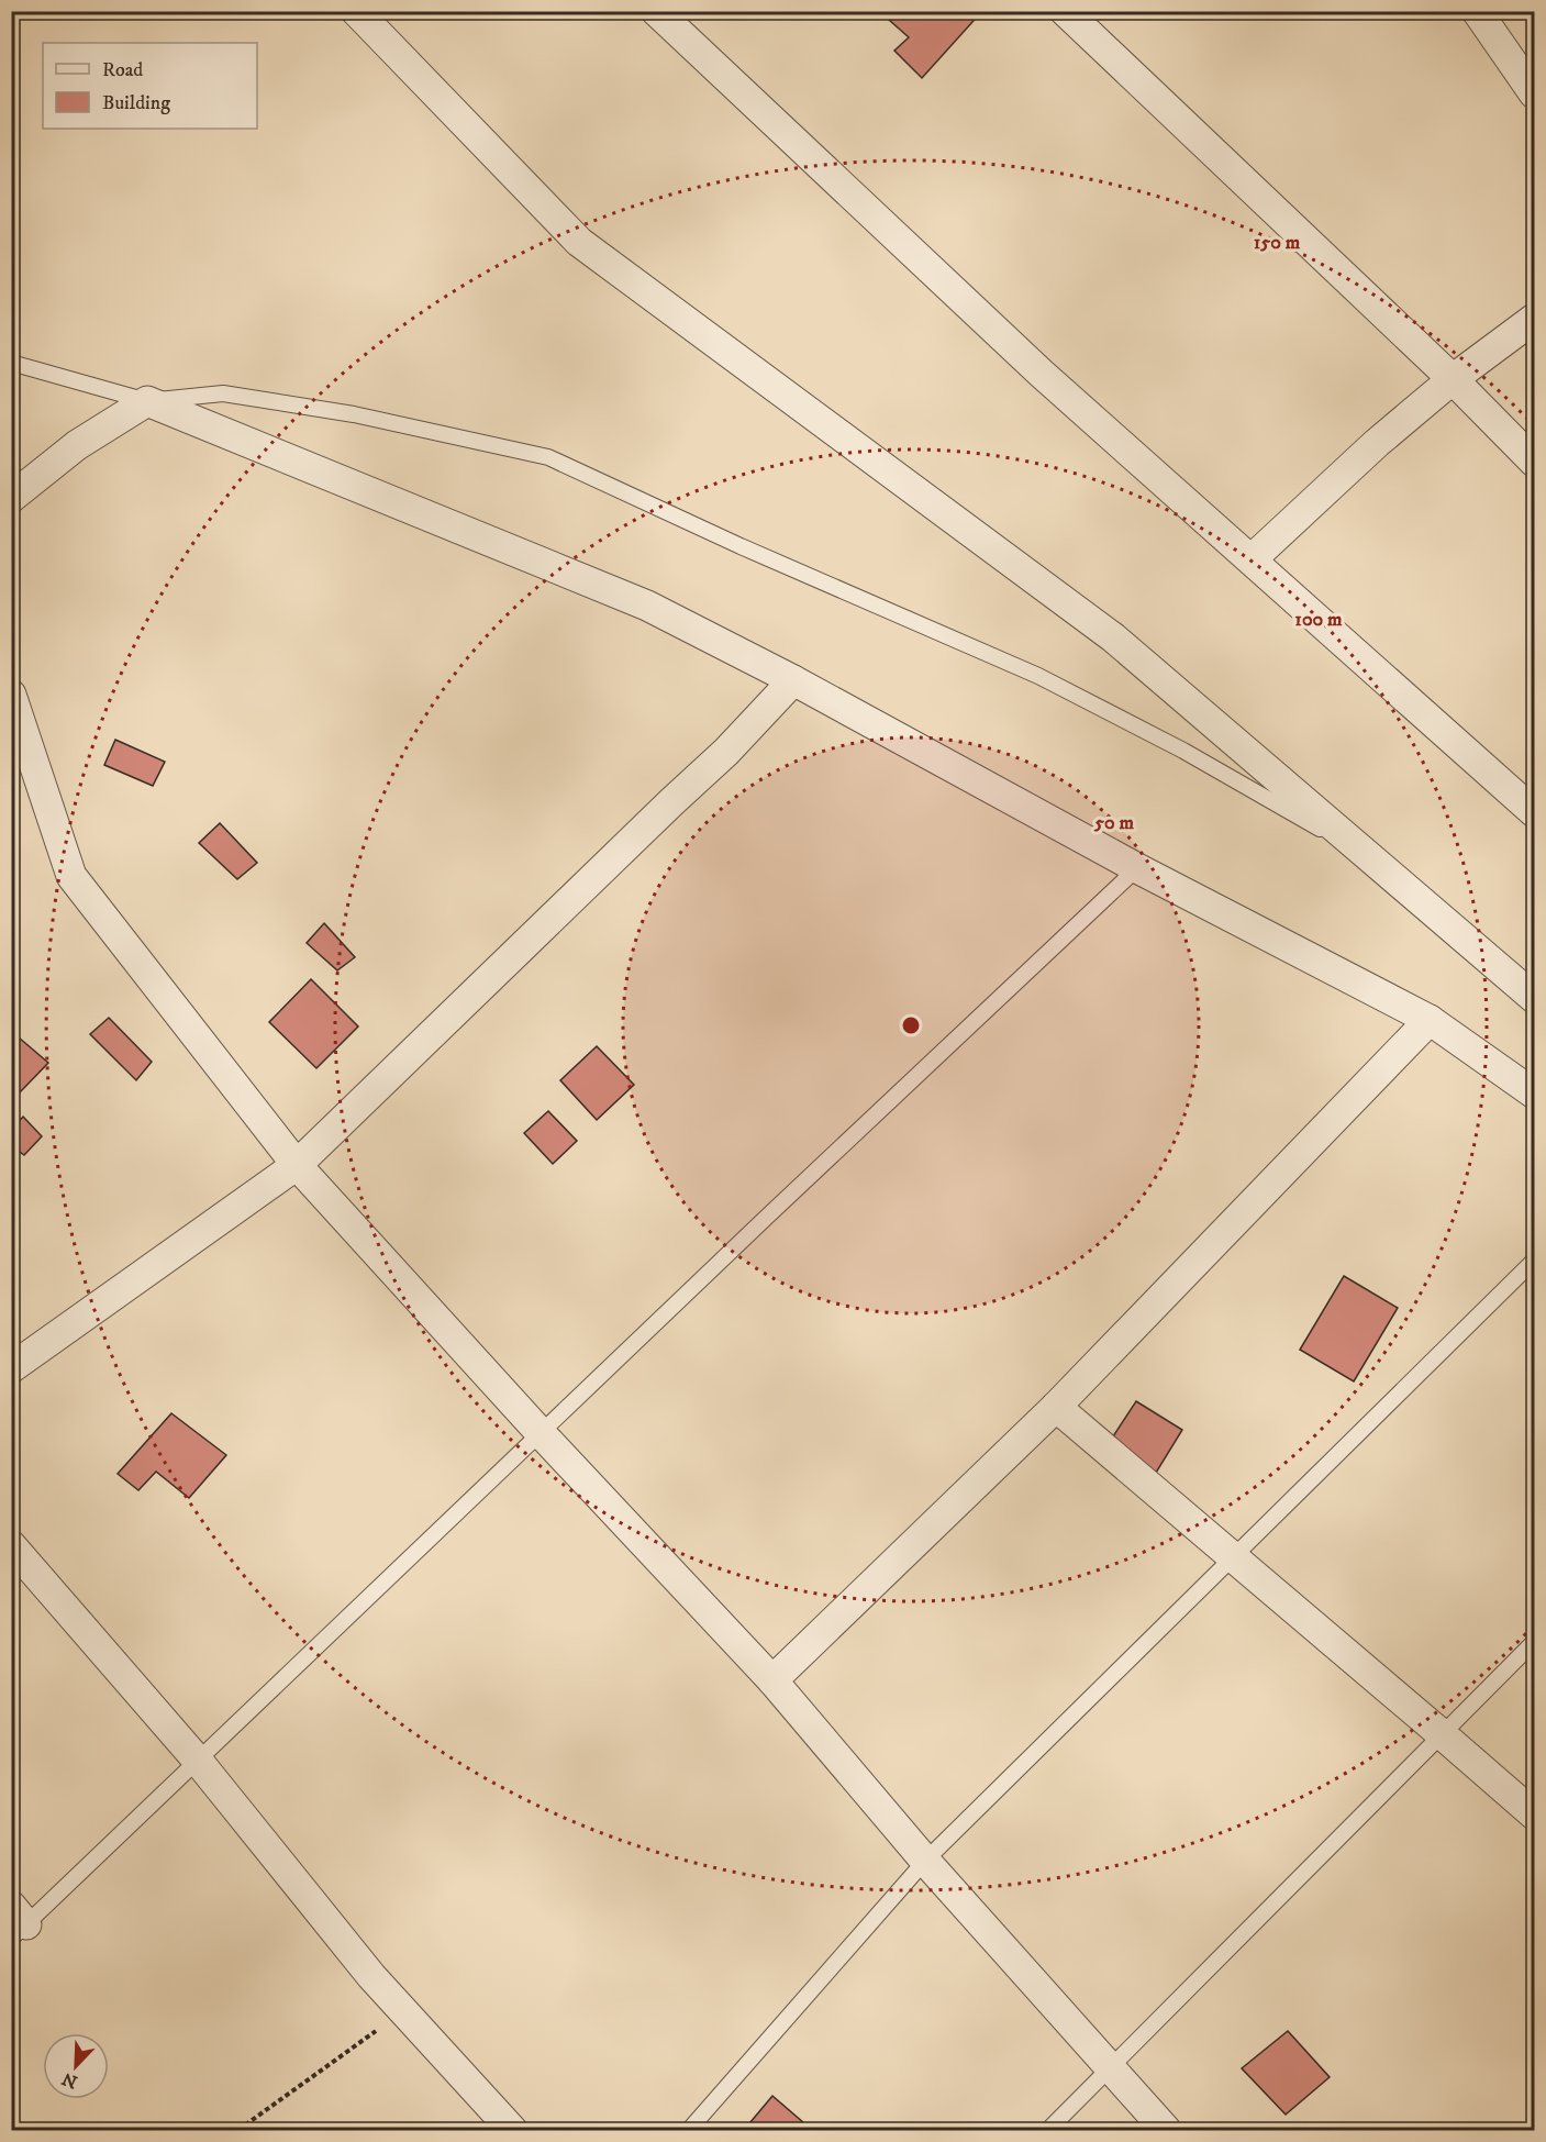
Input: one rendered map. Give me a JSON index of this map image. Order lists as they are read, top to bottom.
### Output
{
  "legend": ["Road", "Building"],
  "north": "bottom left",
  "rings": ["150 m", "100 m", "50 m"]
}
